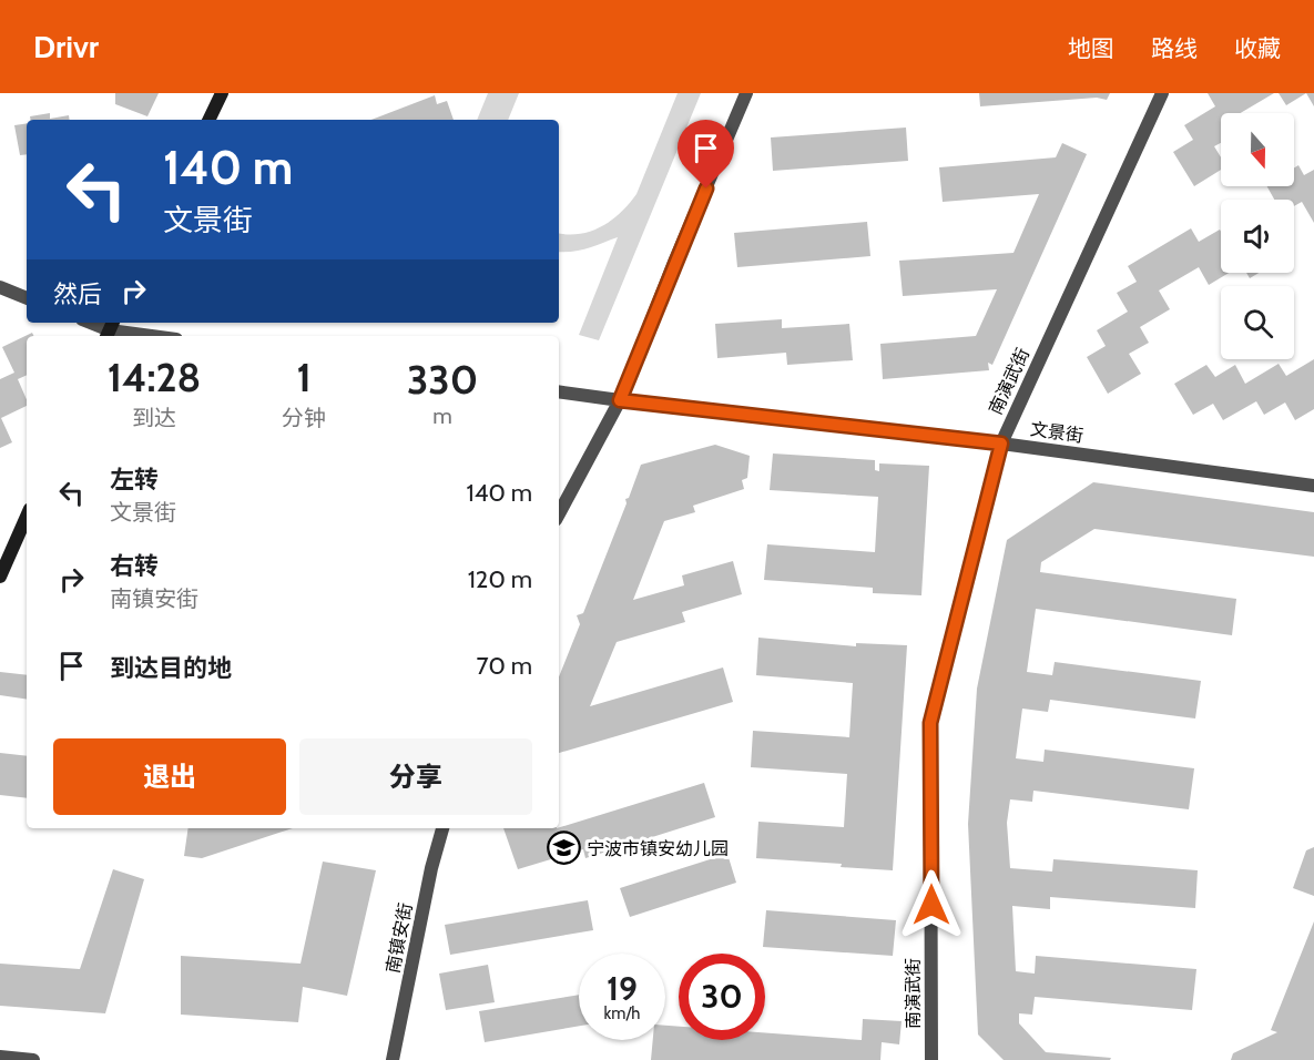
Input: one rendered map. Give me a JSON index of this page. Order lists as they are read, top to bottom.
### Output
{
  "streets": {
    "street": ["南演武街", "文景街", "南镇安街"]
  },
  "crossings": [
    ["南演武街", "文景街"]
  ],
  "places": {
    "school or university": ["宁波市镇安幼儿园"]
  },
  "north": "bottom",
  "page": {
    "header": "Drivr",
    "nav": ["地图", "路线", "收藏"],
    "turn": ["140 m", "文景街"],
    "then": "然后",
    "eta": [
      "14:28",
      "到达",
      "1",
      "分钟",
      "330",
      "m"
    ],
    "list": [
      {
        "name": "左转",
        "note": "文景街",
        "value": "140 m"
      },
      {
        "name": "右转",
        "note": "南镇安街",
        "value": "120 m"
      },
      {
        "name": "到达目的地",
        "value": "70 m"
      }
    ],
    "buttons": ["退出", "分享"],
    "speed": "19 km/h",
    "limit": "30"
  }
}
